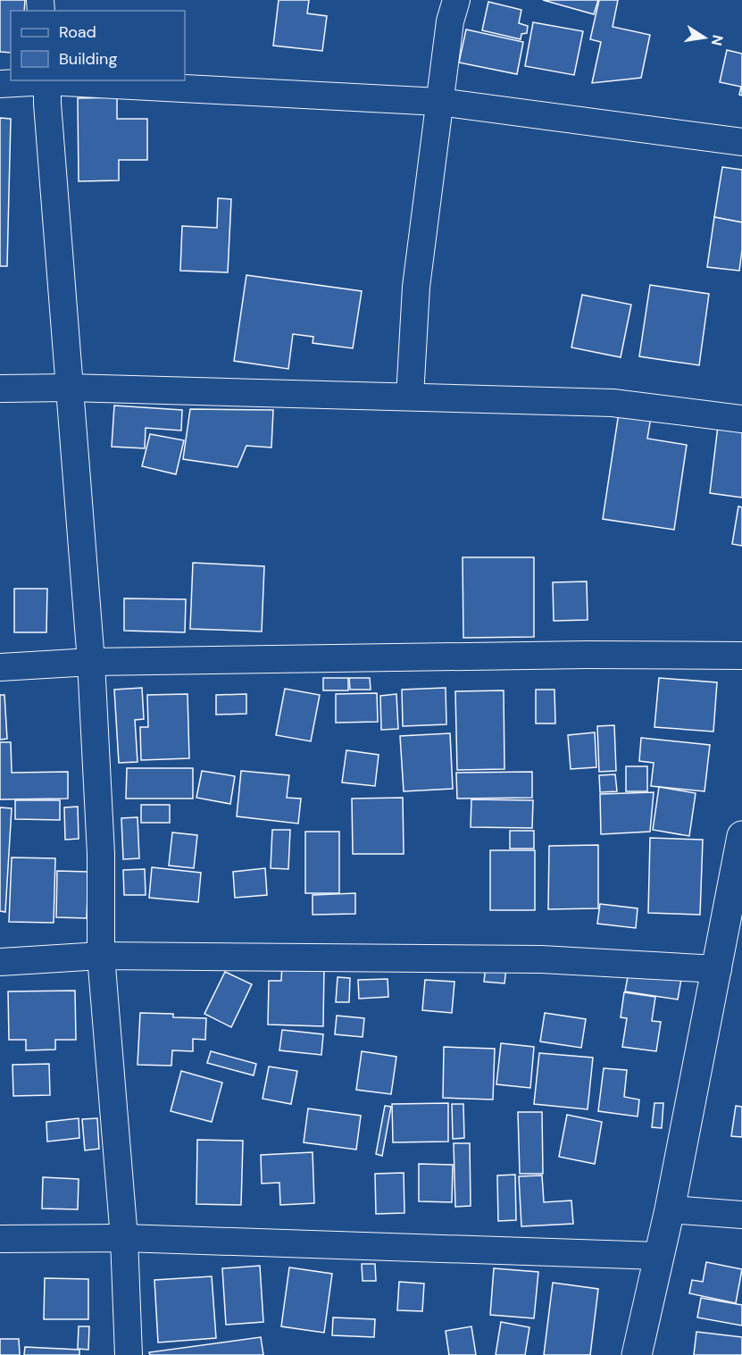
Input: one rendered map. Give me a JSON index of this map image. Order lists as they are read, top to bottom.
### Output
{
  "legend": ["Road", "Building"],
  "north": "right"
}
